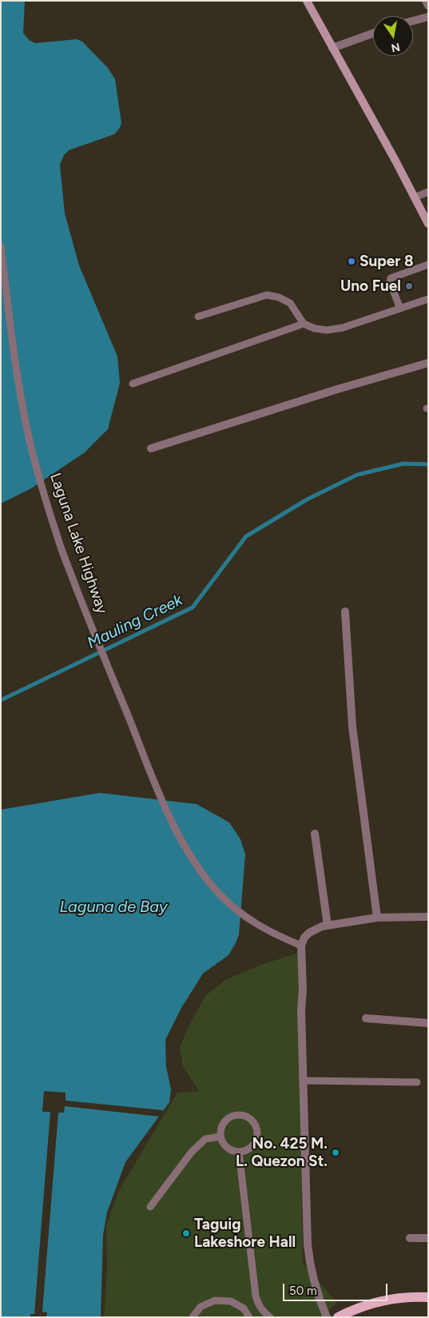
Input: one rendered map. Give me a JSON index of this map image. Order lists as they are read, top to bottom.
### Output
{
  "streets": {
    "lane": ["Laguna Lake Highway"]
  },
  "water": ["Mauling Creek", "Laguna de Bay"],
  "places": [
    "Super 8",
    "Uno Fuel",
    "No. 425 M. L. Quezon St.",
    "Taguig Lakeshore Hall"
  ],
  "scale_bar": "50 m",
  "north": "bottom"
}
